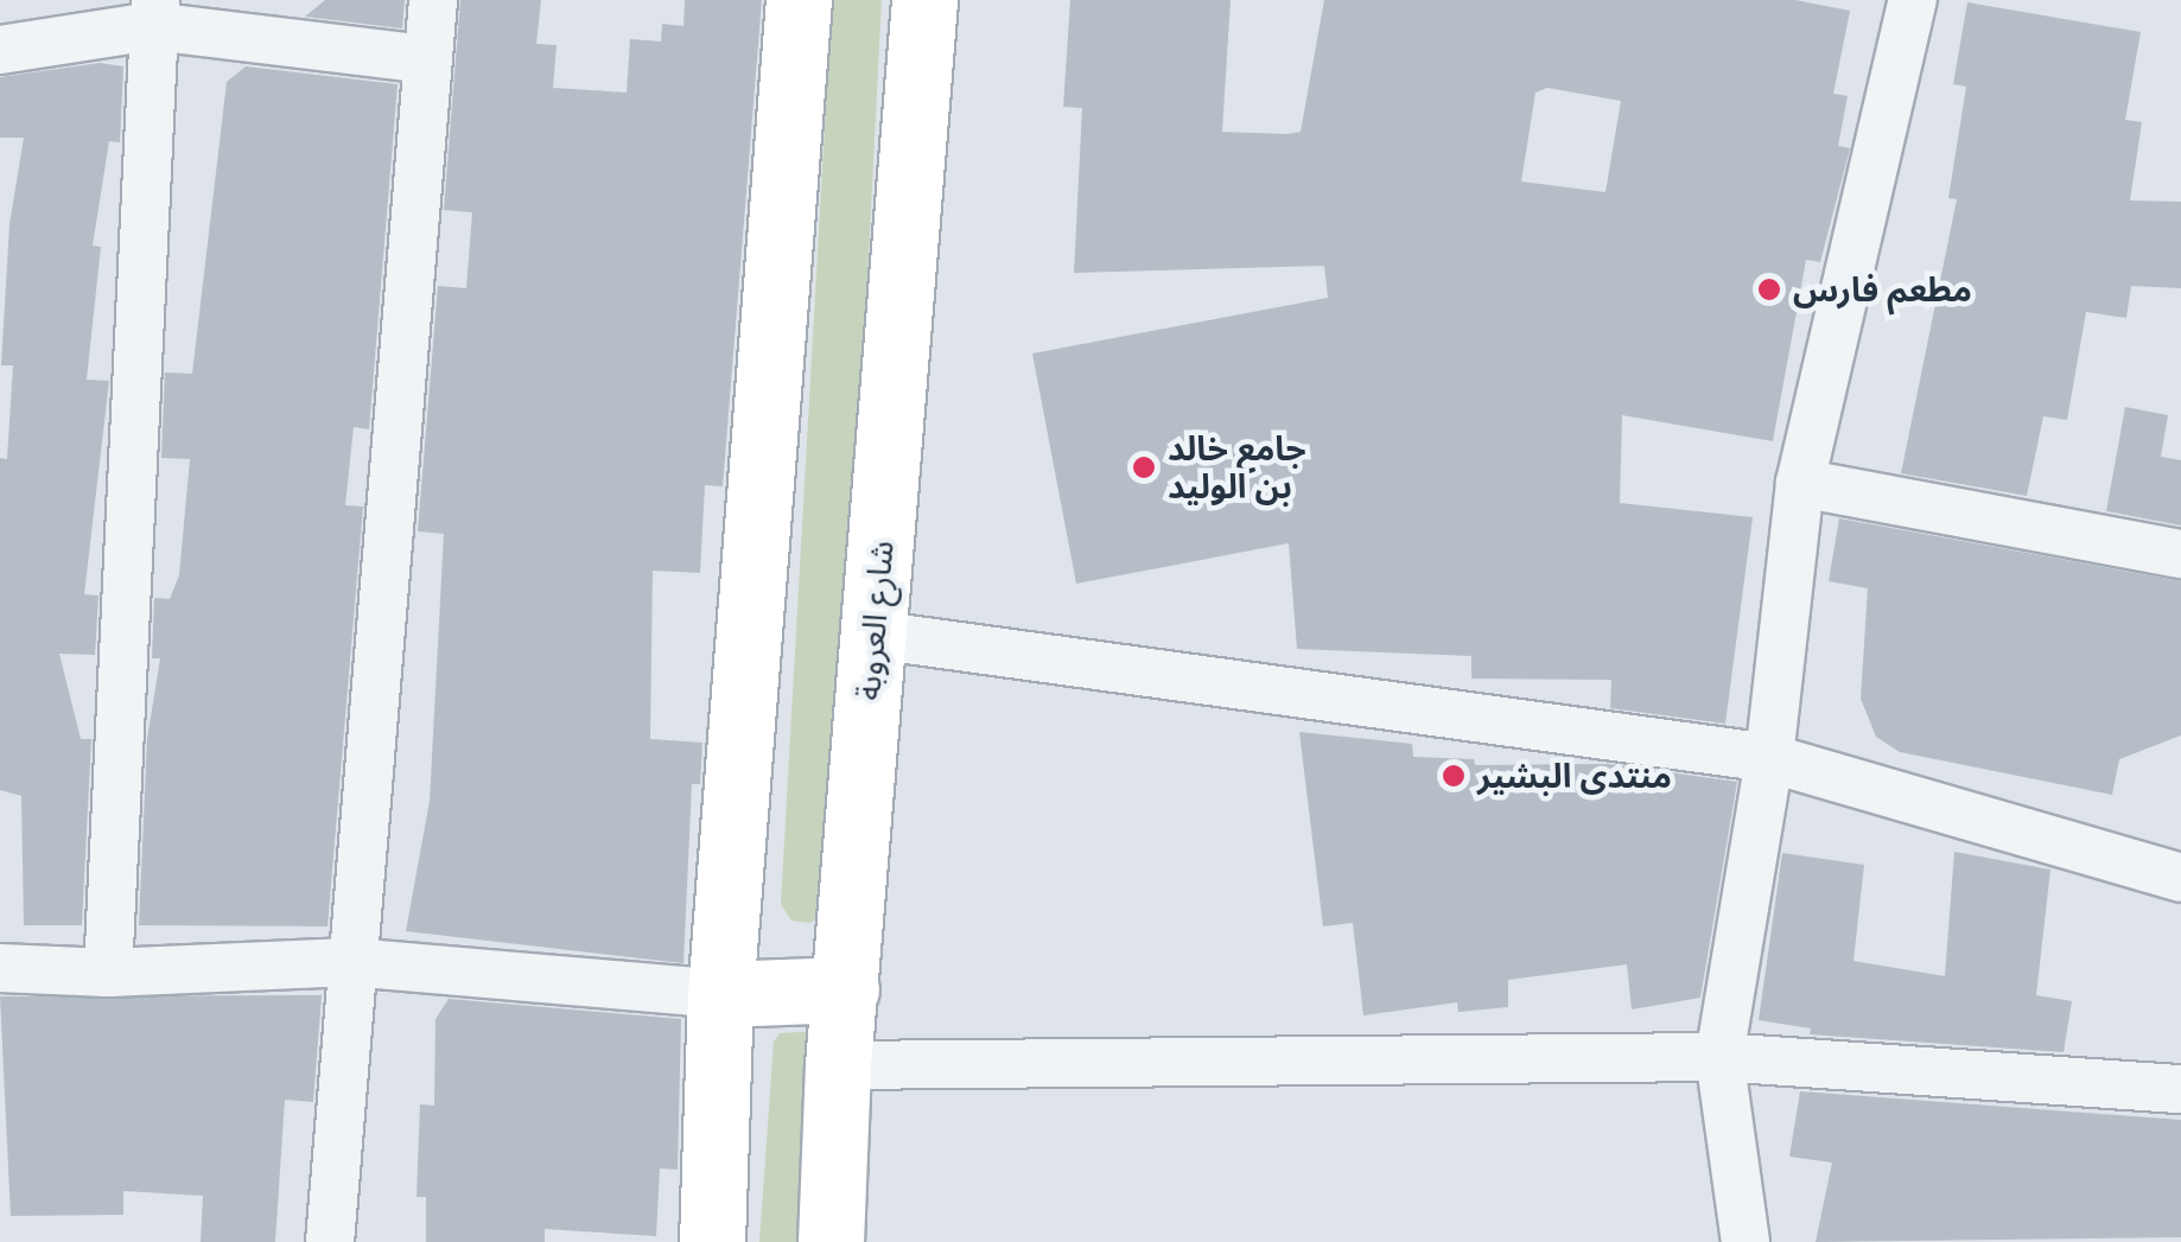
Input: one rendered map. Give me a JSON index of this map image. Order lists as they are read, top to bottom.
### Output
{
  "streets": {
    "main road": ["شارع العروبة"]
  },
  "places": ["مطعم فارس", "جامع خالد بن الوليد", "منتدى البشير"]
}
